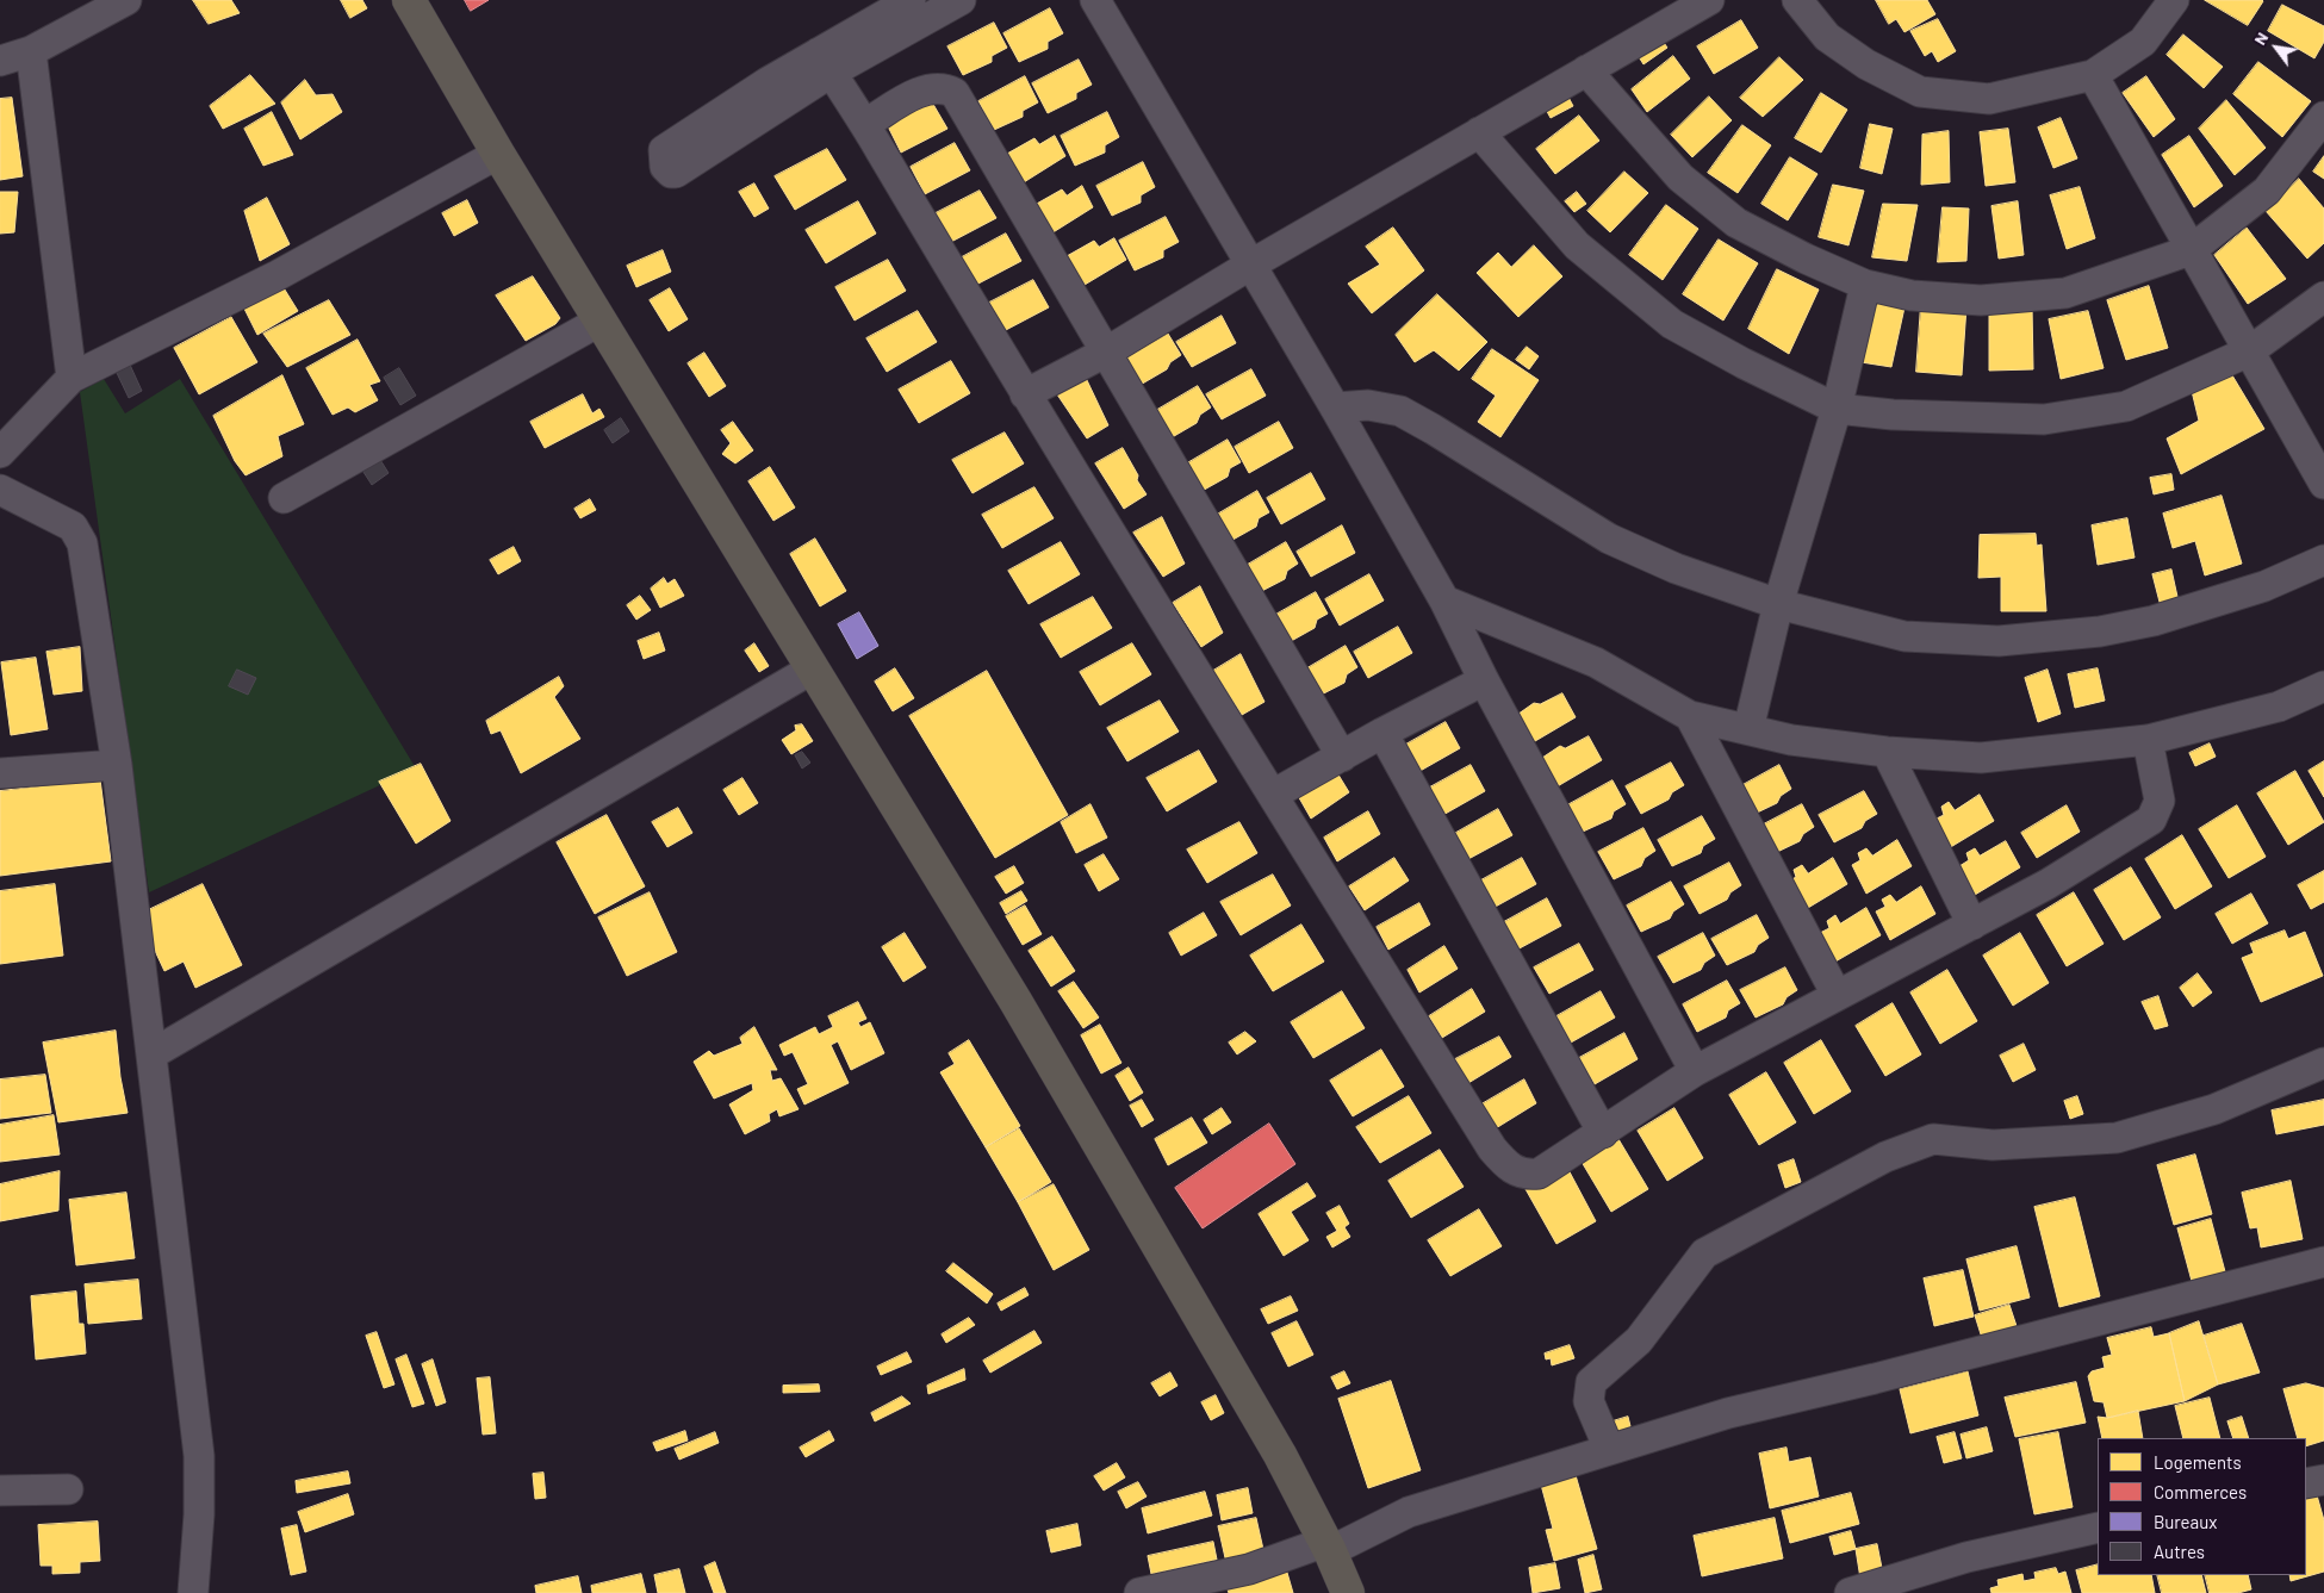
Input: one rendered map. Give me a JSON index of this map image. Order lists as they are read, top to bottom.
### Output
{
  "legend": [
    "Logements",
    "Commerces",
    "Bureaux",
    "Autres"
  ],
  "north": "top left"
}
